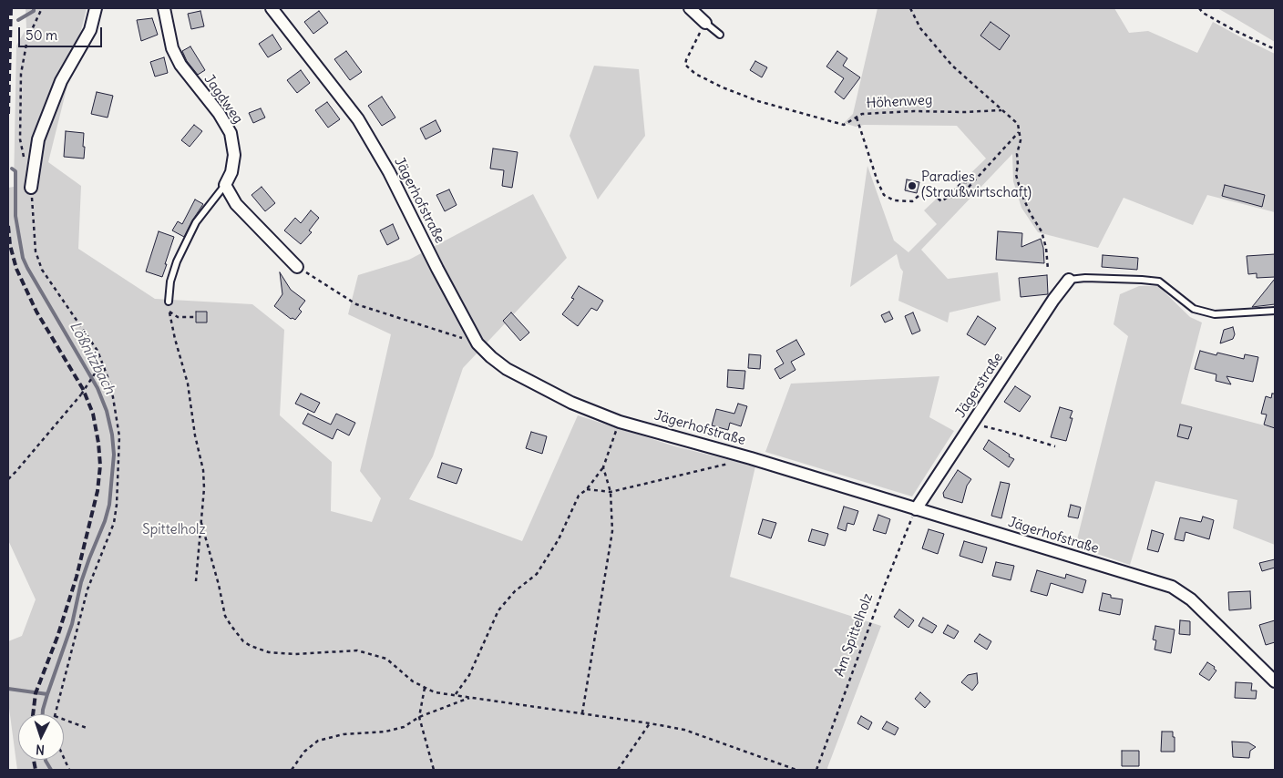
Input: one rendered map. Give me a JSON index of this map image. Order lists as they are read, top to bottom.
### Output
{
  "streets": {
    "street": ["Jagdweg", "Jägerhofstraße", "Jägerstraße"],
    "path": ["Höhenweg", "Am Spittelholz"]
  },
  "crossings": [
    ["Jägerhofstraße", "Jägerstraße"],
    ["Jägerhofstraße", "Am Spittelholz"],
    ["Jägerstraße", "Am Spittelholz"]
  ],
  "water": ["Lößnitzbach"],
  "parks": ["Spittelholz"],
  "places": ["Paradies (Straußwirtschaft)"],
  "scale_bar": "50 m",
  "north": "bottom"
}
